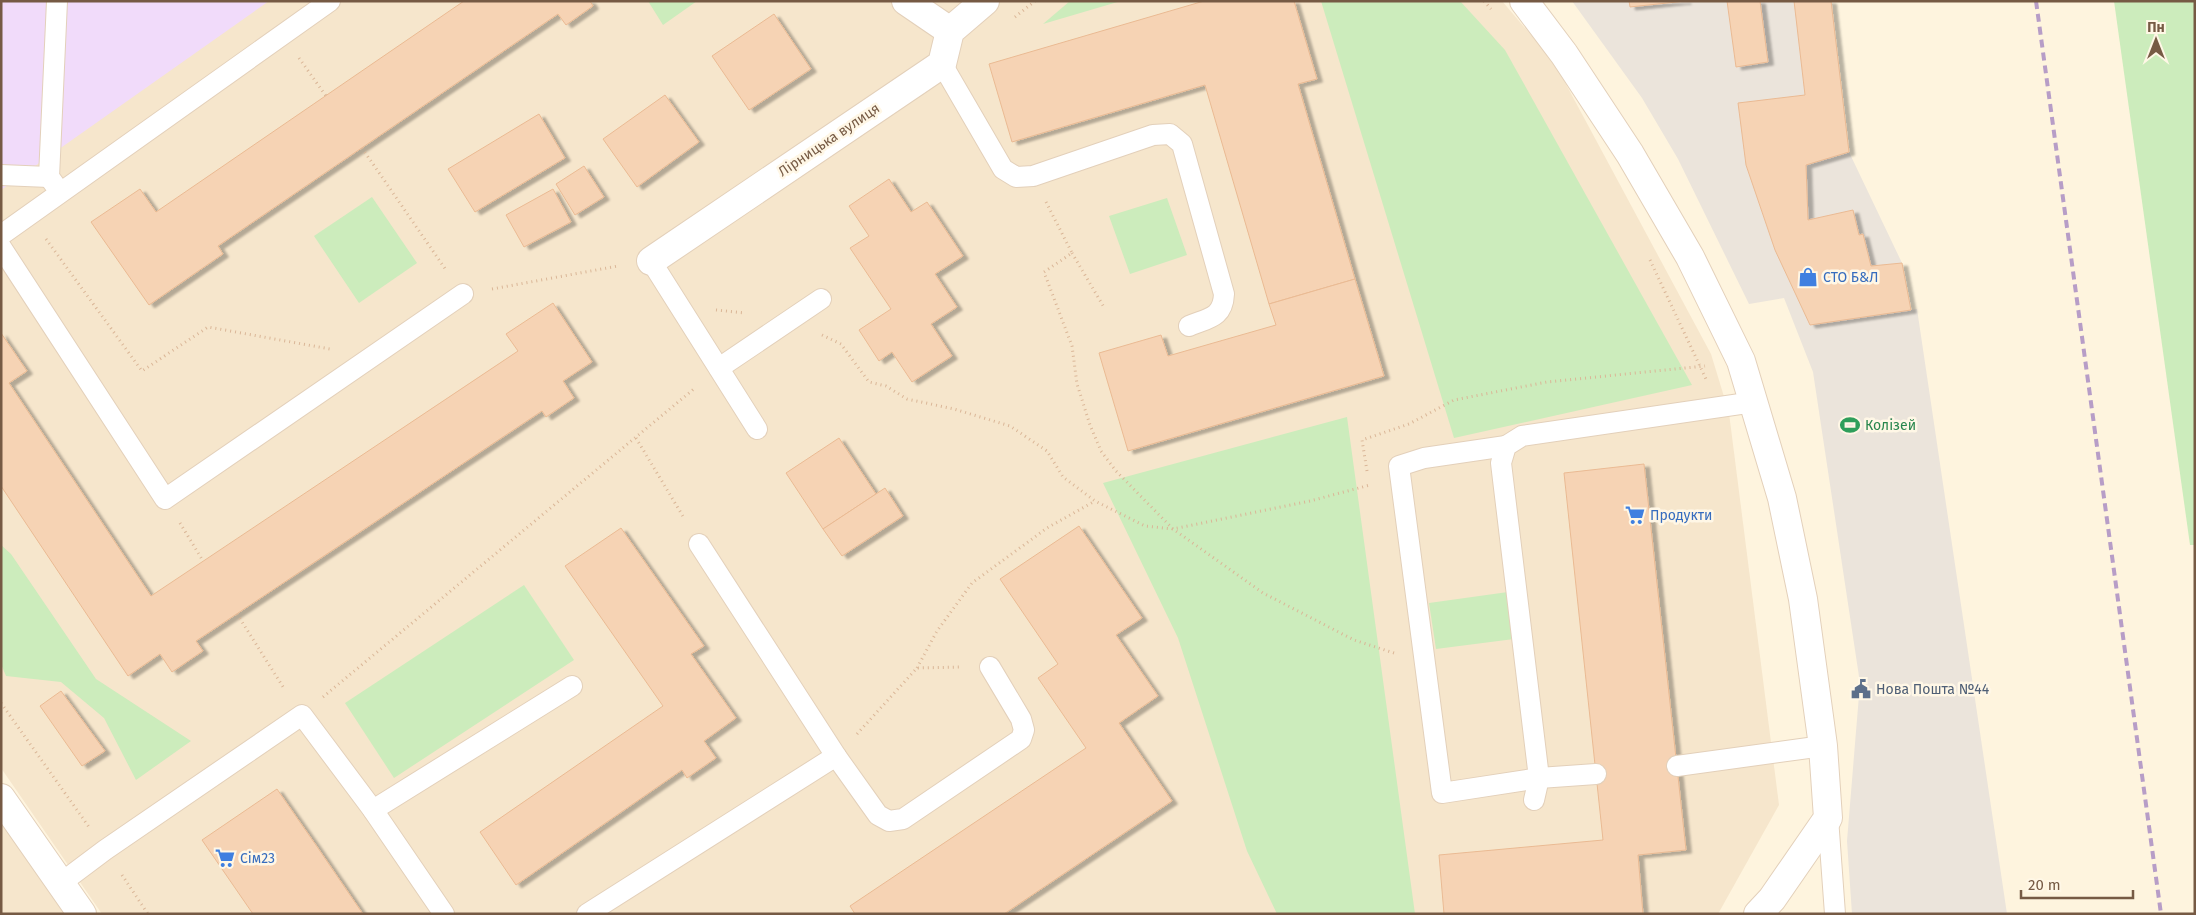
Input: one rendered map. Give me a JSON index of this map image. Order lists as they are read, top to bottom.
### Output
{
  "streets": {
    "street": ["Лірницька вулиця"]
  },
  "places": {
    "shop": ["СТО Б&Л"],
    "sports": ["Колізей"],
    "supermarket": ["Продукти", "Сім23"],
    "public building": ["Нова Пошта №44"]
  },
  "scale_bar": "20 m",
  "north": "top"
}
